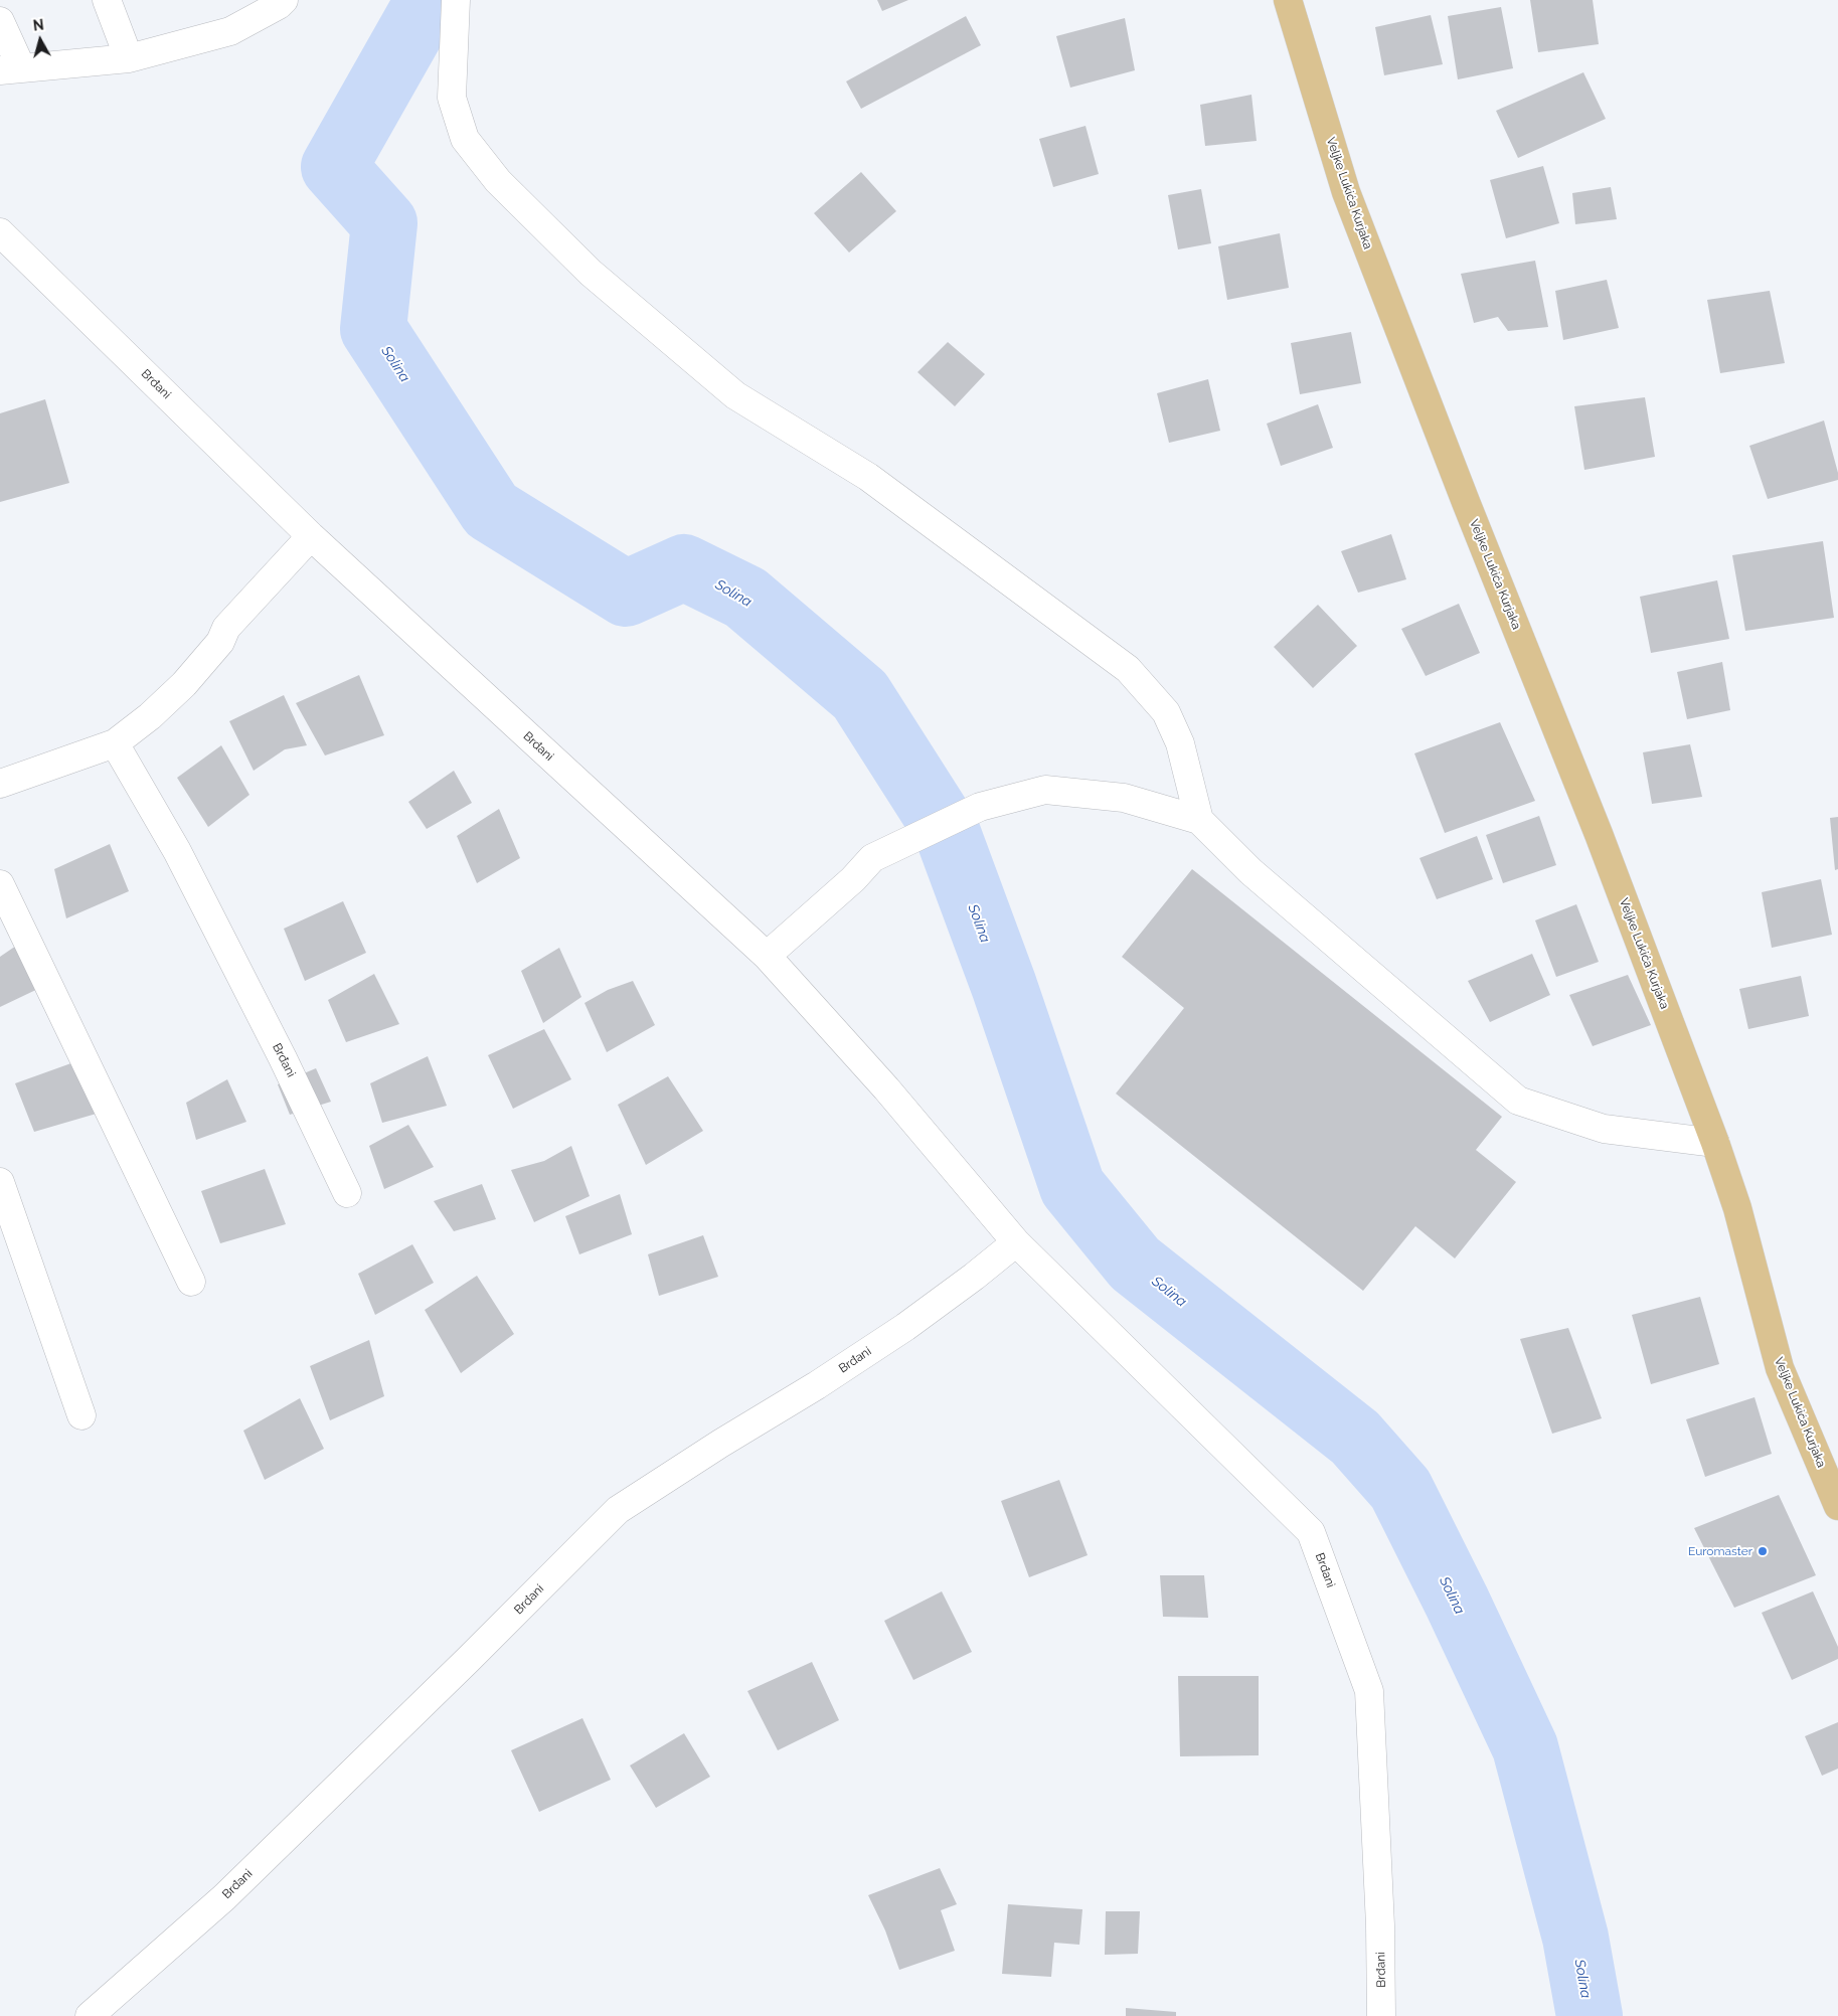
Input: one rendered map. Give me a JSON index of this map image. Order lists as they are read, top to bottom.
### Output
{
  "streets": {
    "main road": ["Veljke Lukića Kurjaka"],
    "street": ["Brđani"]
  },
  "water": ["Solina"],
  "places": ["Euromaster"],
  "north": "top"
}
